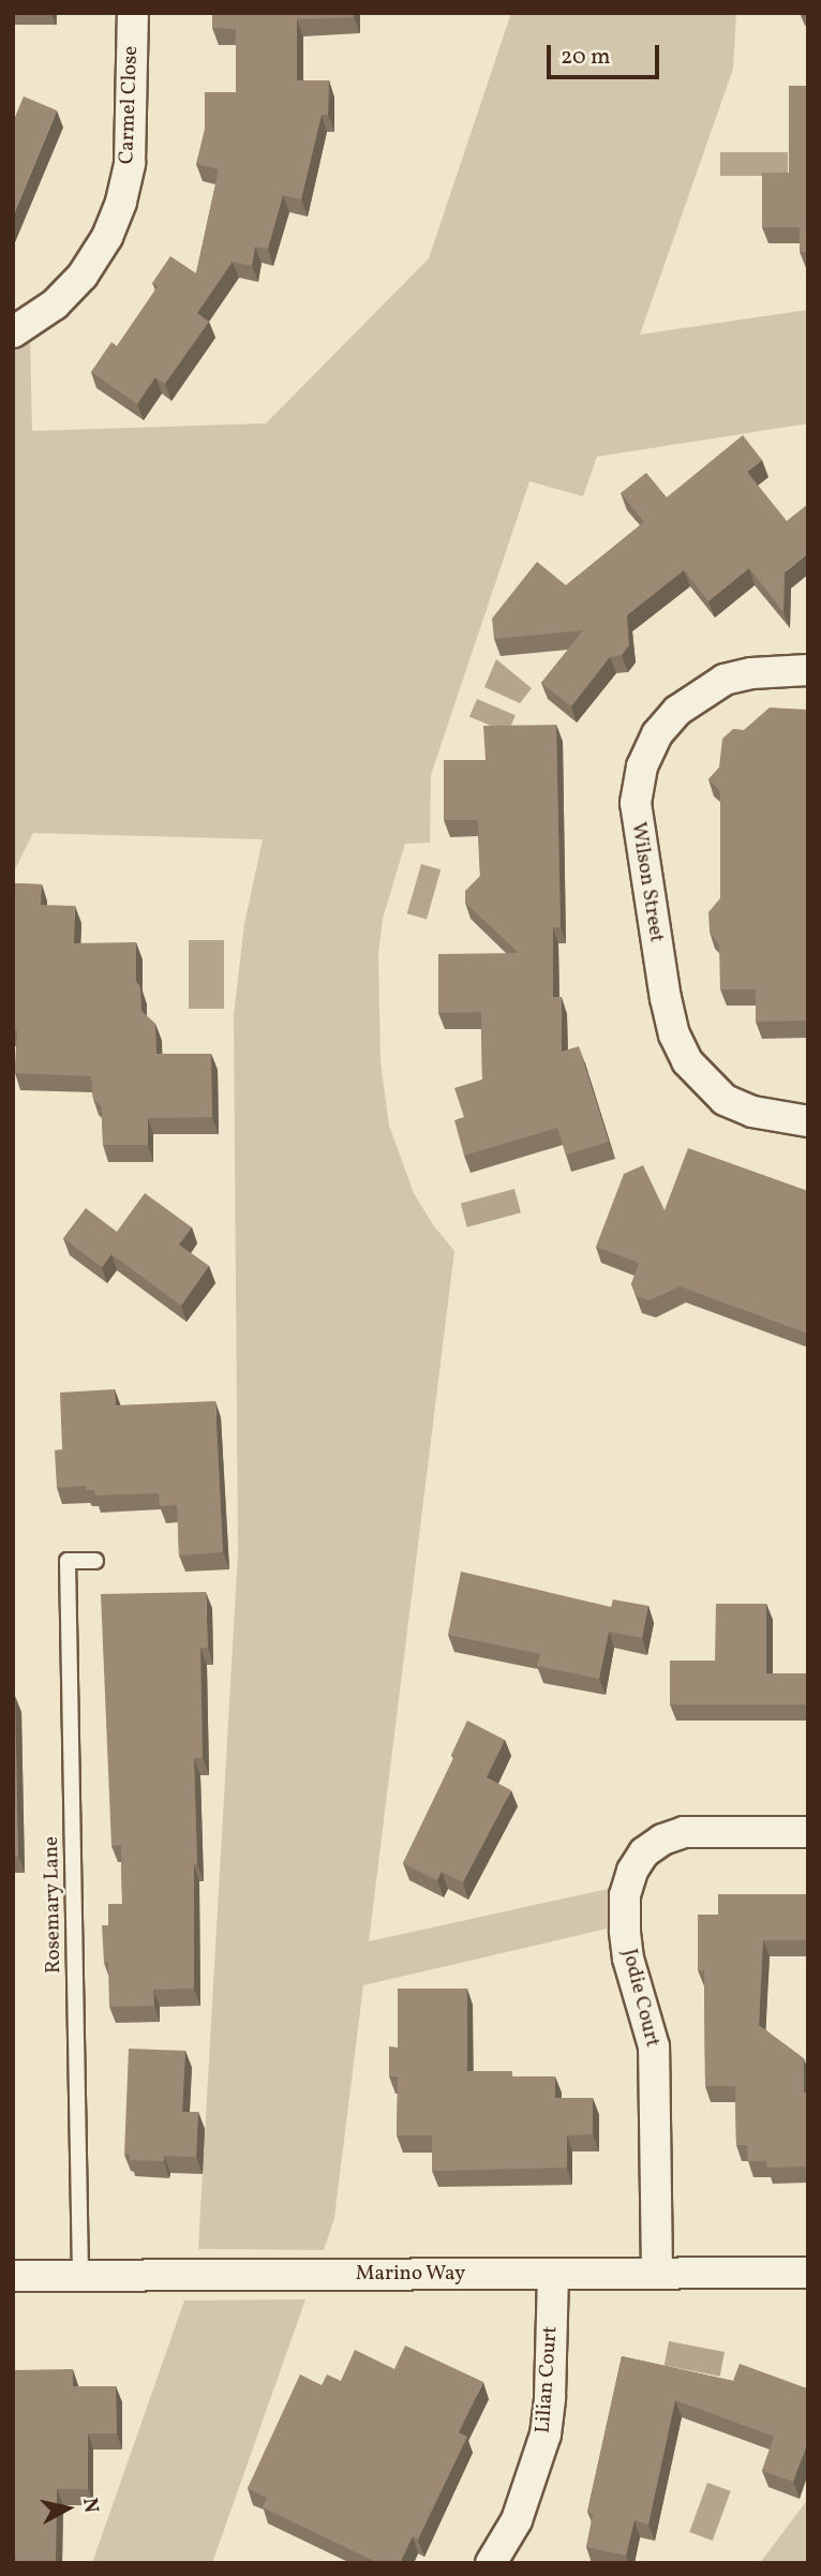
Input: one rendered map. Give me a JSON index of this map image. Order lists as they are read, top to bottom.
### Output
{
  "streets": {
    "street": [
      "Carmel Close",
      "Wilson Street",
      "Jodie Court",
      "Marino Way",
      "Lilian Court"
    ],
    "lane": ["Rosemary Lane"]
  },
  "crossings": [
    ["Rosemary Lane", "Marino Way"],
    ["Jodie Court", "Marino Way"],
    ["Marino Way", "Lilian Court"]
  ],
  "scale_bar": "20 m",
  "north": "right"
}
